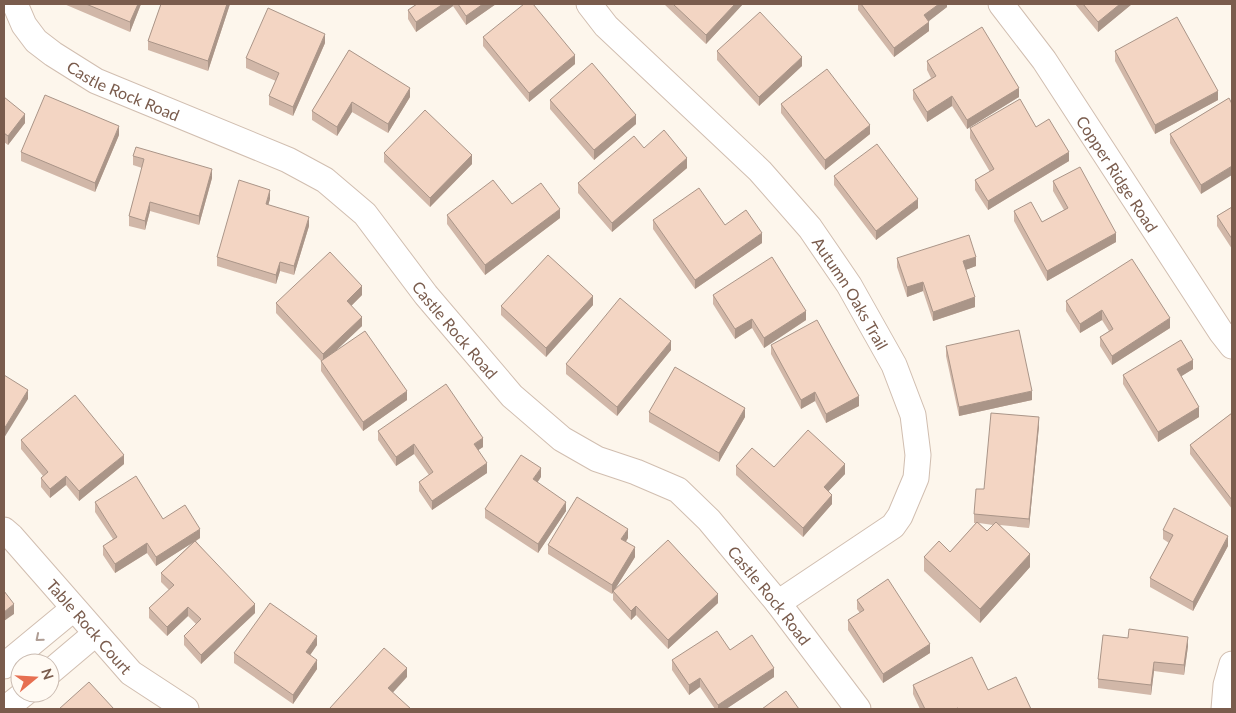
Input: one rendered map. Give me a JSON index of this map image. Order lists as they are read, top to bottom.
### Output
{
  "streets": {
    "street": [
      "Castle Rock Road",
      "Copper Ridge Road",
      "Autumn Oaks Trail",
      "Table Rock Court"
    ]
  },
  "crossings": [
    ["Castle Rock Road", "Autumn Oaks Trail"]
  ],
  "north": "right"
}
